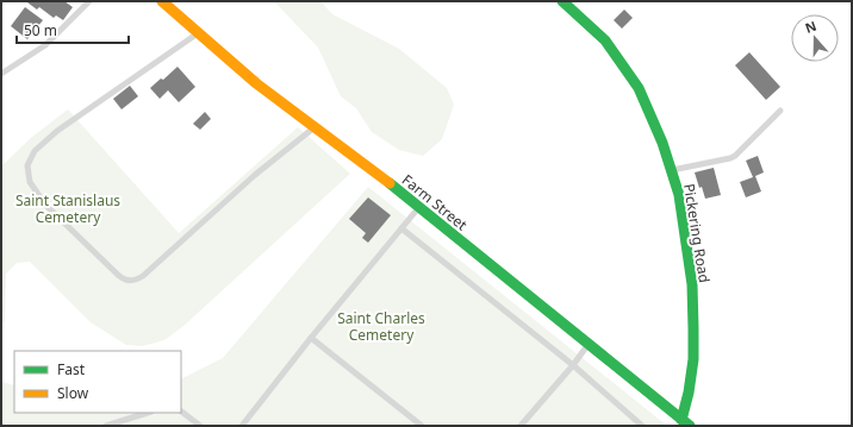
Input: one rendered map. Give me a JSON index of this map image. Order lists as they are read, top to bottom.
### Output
{
  "streets": {
    "street": ["Farm Street", "Pickering Road"]
  },
  "crossings": [
    ["Farm Street", "Pickering Road"]
  ],
  "parks": ["Saint Stanislaus Cemetery", "Saint Charles Cemetery"],
  "legend": ["Fast", "Slow"],
  "scale_bar": "50 m",
  "north": "top"
}
